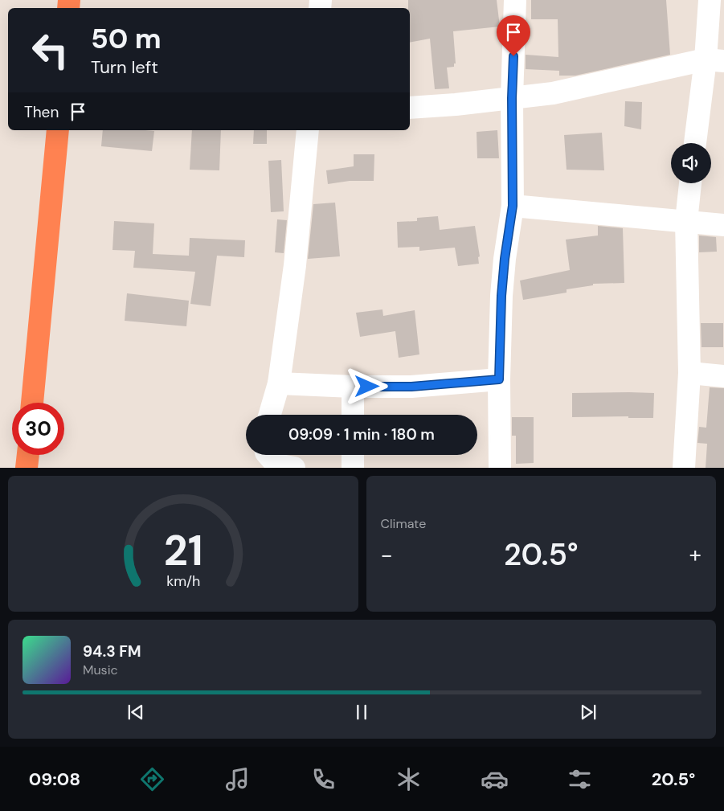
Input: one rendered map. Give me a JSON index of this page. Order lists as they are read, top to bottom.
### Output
{
  "page": {
    "turn": ["50 m", "Turn left"],
    "then": "Then",
    "limit": "30",
    "trip": "09:09 · 1 min · 180 m",
    "tile": "Climate",
    "heat": ["−", "20.5°", "+"],
    "song": ["94.3 FM", "Music"],
    "tabs": ["09:08", "20.5°"],
    "gauge": ["21", "km/h"]
  }
}
